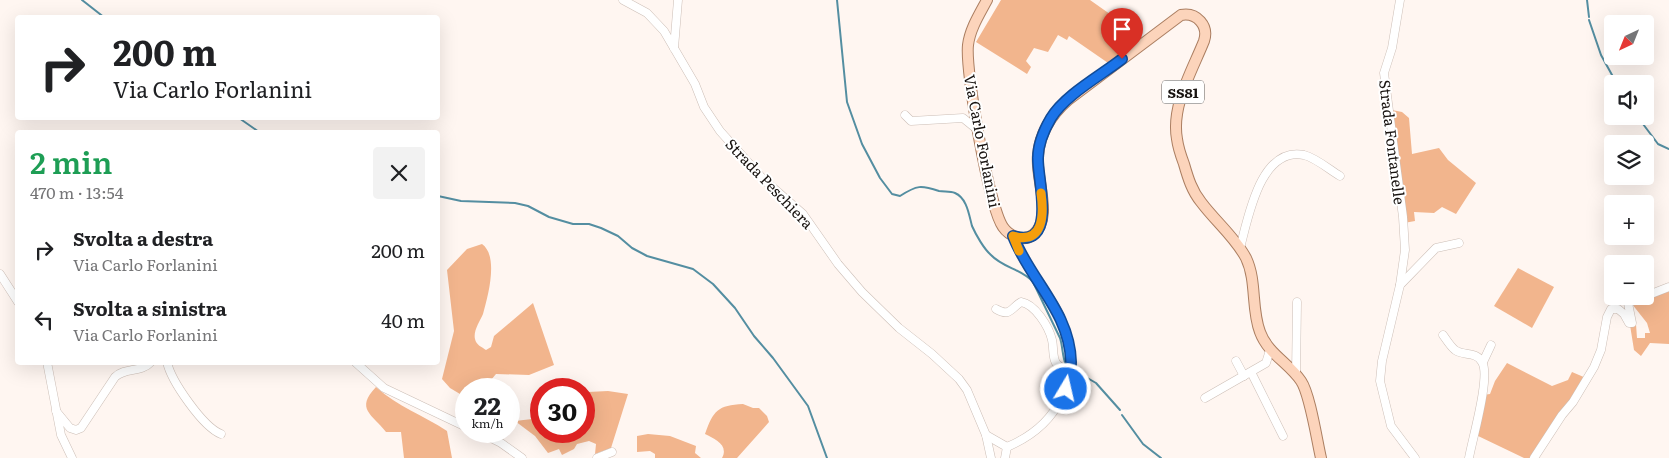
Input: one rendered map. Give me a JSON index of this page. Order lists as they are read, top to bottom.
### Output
{
  "streets": {
    "main road": ["SS81", "Via Carlo Forlanini"],
    "street": ["Strada Fontanelle", "Strada Peschiera"]
  },
  "crossings": [
    ["SS81", "Via Carlo Forlanini"]
  ],
  "north": "bottom left",
  "page": {
    "map_buttons": ["+", "−"],
    "turn": ["200 m", "Via Carlo Forlanini"],
    "heading": ["2 min", "470 m · 13:54"],
    "list": [
      {
        "name": "Svolta a destra",
        "note": "Via Carlo Forlanini",
        "value": "200 m"
      },
      {
        "name": "Svolta a sinistra",
        "note": "Via Carlo Forlanini",
        "value": "40 m"
      }
    ],
    "speed": "22 km/h",
    "limit": "30"
  }
}
